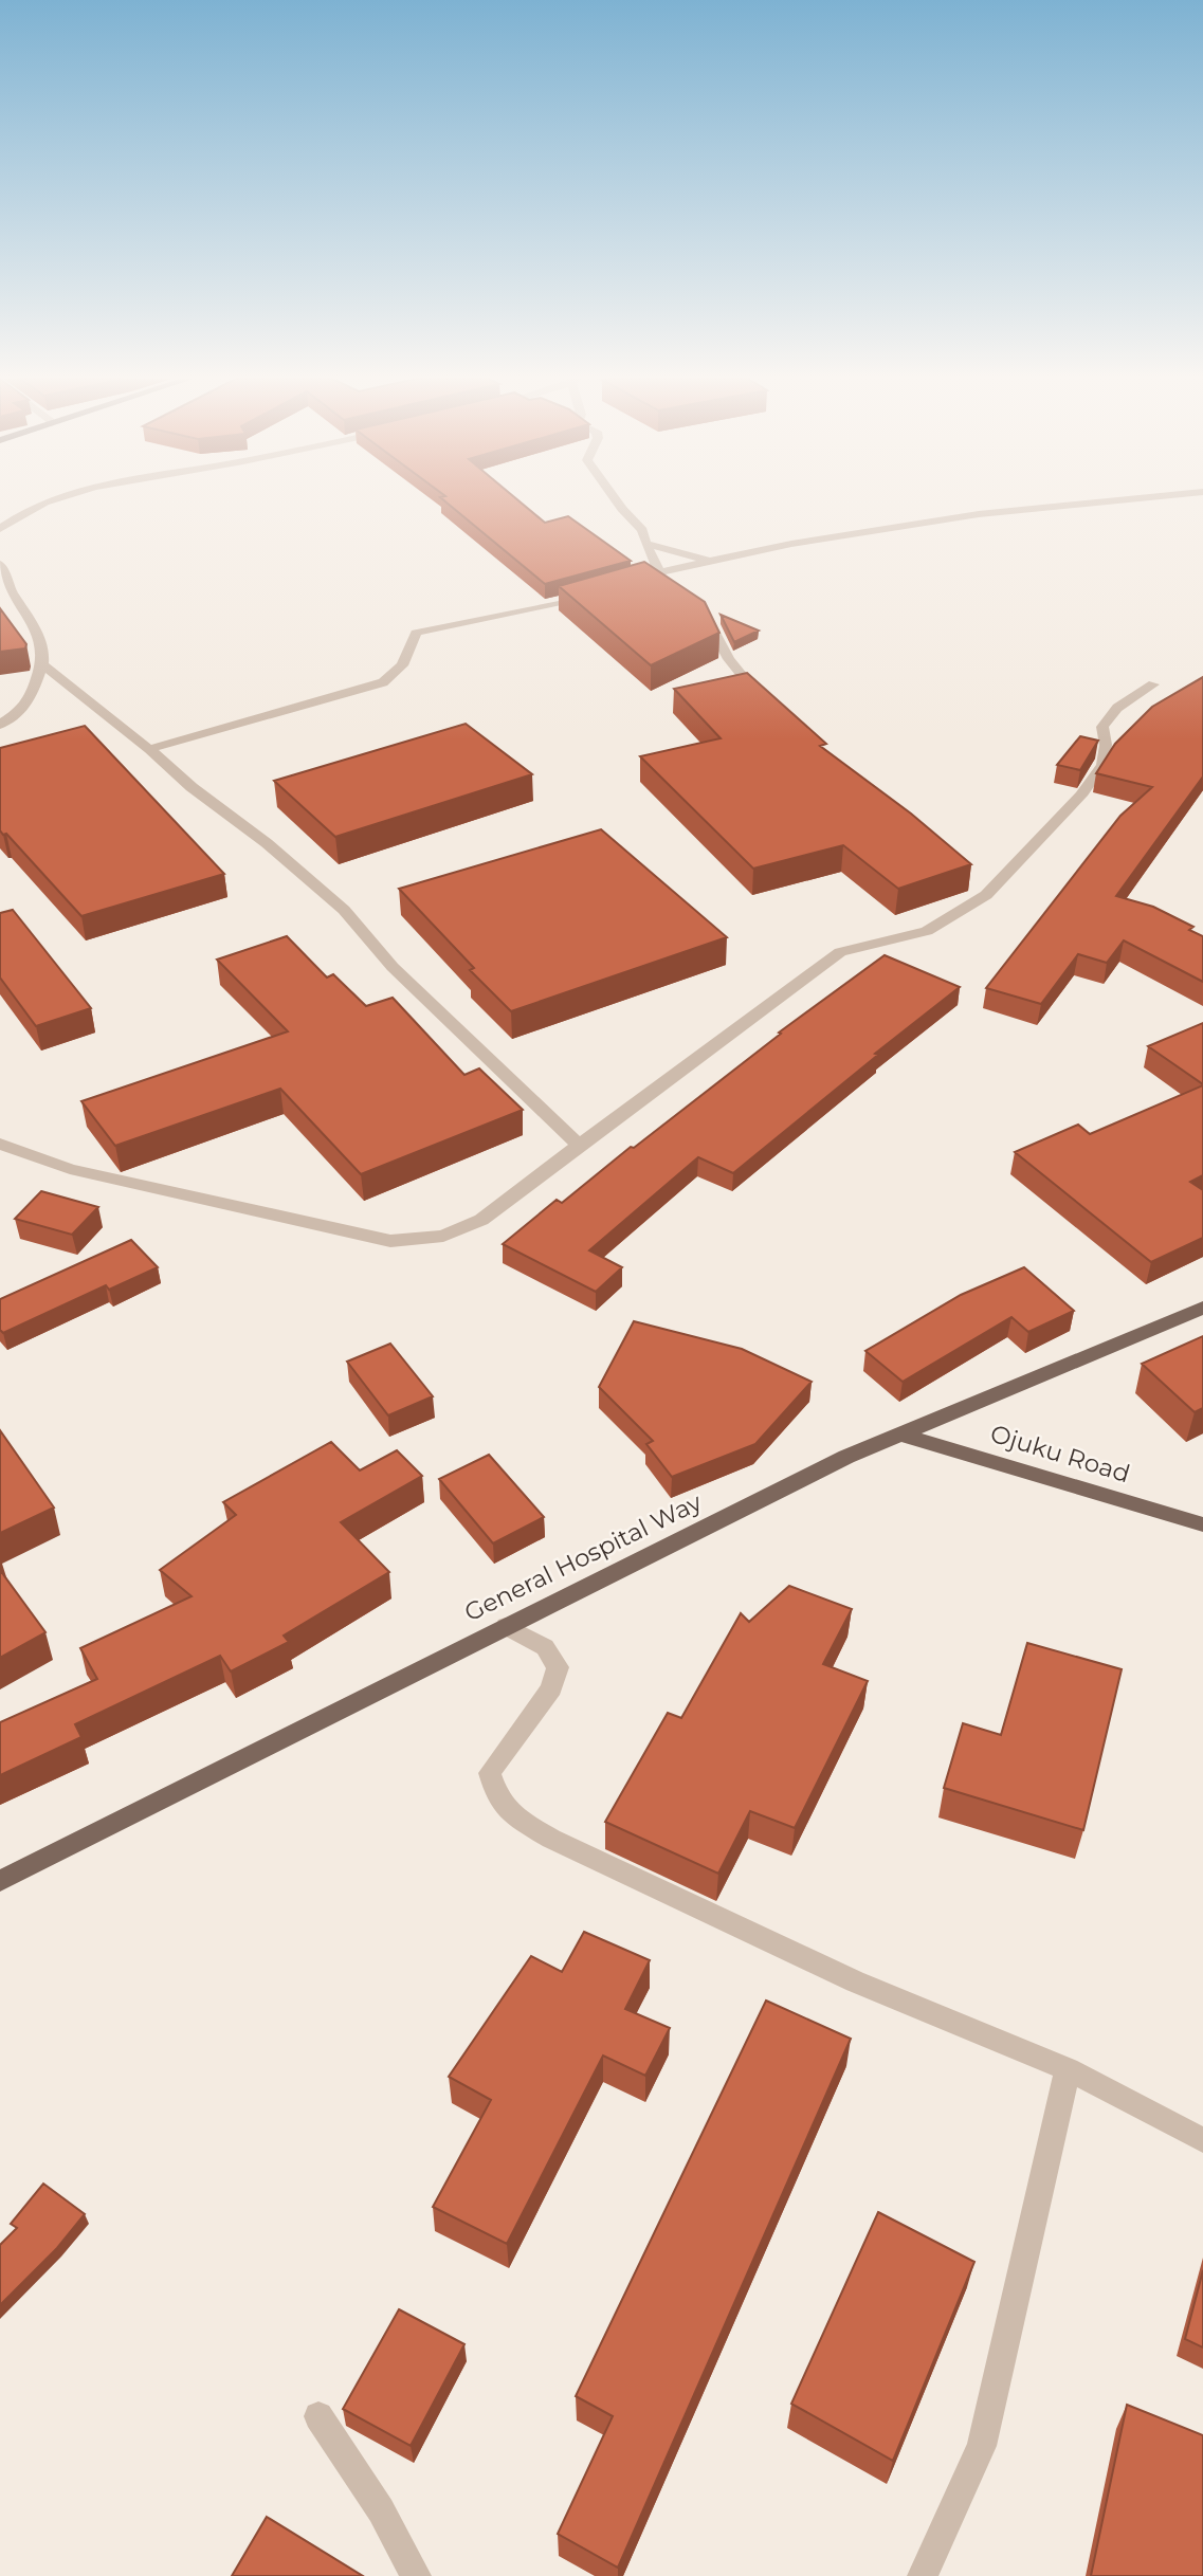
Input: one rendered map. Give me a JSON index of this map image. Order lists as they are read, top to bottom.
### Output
{
  "streets": {
    "main road": ["Ojuku Road", "General Hospital Way"]
  },
  "crossings": [
    ["Ojuku Road", "General Hospital Way"]
  ]
}
